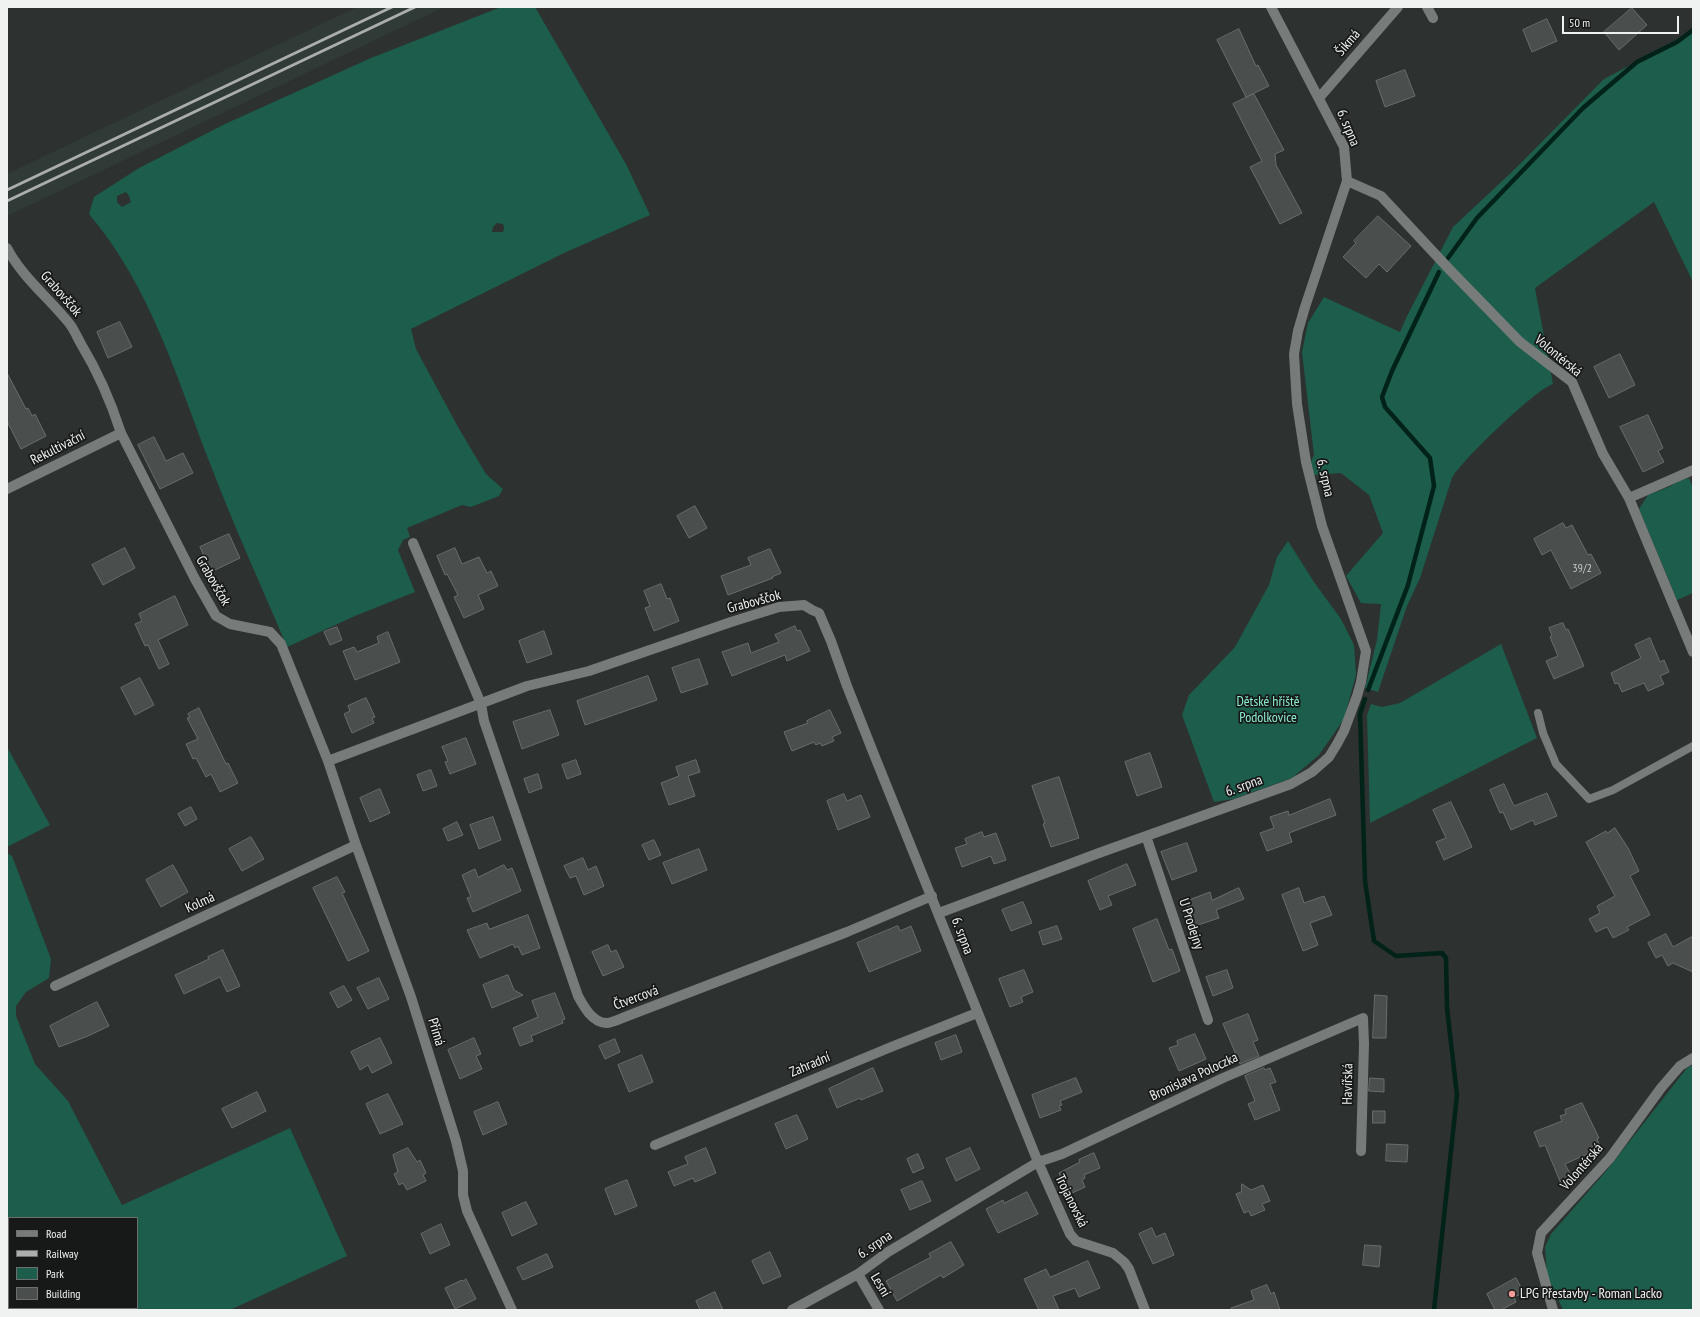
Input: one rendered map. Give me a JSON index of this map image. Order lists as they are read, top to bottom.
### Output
{
  "streets": {
    "street": [
      "Šikmá",
      "6. srpna",
      "Grabovščok",
      "Volontérská",
      "Rekultivační",
      "Kolmá",
      "U Prodejny",
      "Čtvercová",
      "Přímá",
      "Zahradní",
      "Bronislava Poloczka",
      "Havířská",
      "Trojanovská",
      "Lesní"
    ]
  },
  "crossings": [
    ["Šikmá", "6. srpna"],
    ["6. srpna", "Grabovščok"],
    ["6. srpna", "Volontérská"],
    ["6. srpna", "U Prodejny"],
    ["6. srpna", "Zahradní"],
    ["6. srpna", "Bronislava Poloczka"],
    ["6. srpna", "Trojanovská"],
    ["6. srpna", "Lesní"],
    ["Grabovščok", "Rekultivační"],
    ["Grabovščok", "Čtvercová"],
    ["Grabovščok", "Přímá"],
    ["Kolmá", "Přímá"],
    ["Bronislava Poloczka", "Havířská"],
    ["Bronislava Poloczka", "Trojanovská"]
  ],
  "parks": ["Dětské hřiště Podolkovice"],
  "places": ["LPG Přestavby - Roman Lacko"],
  "house_numbers": ["39/2"],
  "legend": [
    "Road",
    "Railway",
    "Park",
    "Building"
  ],
  "scale_bar": "50 m"
}
